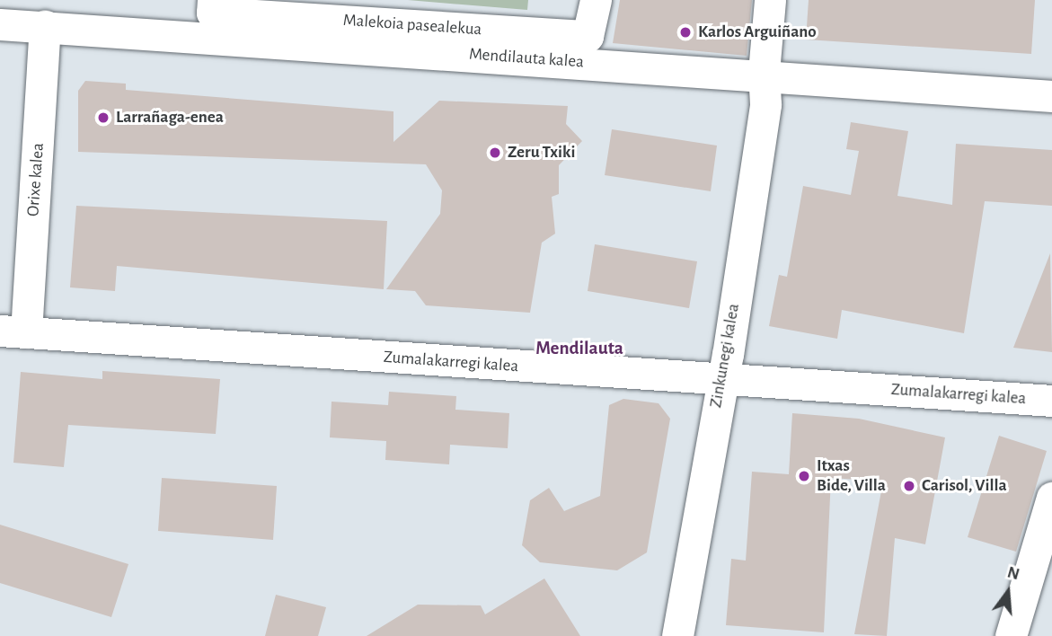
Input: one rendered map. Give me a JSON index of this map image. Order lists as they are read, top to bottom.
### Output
{
  "streets": {
    "street": [
      "Malekoia pasealekua",
      "Mendilauta kalea",
      "Orixe kalea",
      "Zinkunegi kalea",
      "Zumalakarregi kalea"
    ]
  },
  "crossings": [
    ["Mendilauta kalea", "Orixe kalea"],
    ["Mendilauta kalea", "Zinkunegi kalea"],
    ["Orixe kalea", "Zumalakarregi kalea"],
    ["Zinkunegi kalea", "Zumalakarregi kalea"]
  ],
  "districts": ["Mendilauta"],
  "places": [
    "Karlos Arguiñano",
    "Larrañaga-enea",
    "Zeru Txiki",
    "Itxas Bide, Villa",
    "Carisol, Villa"
  ],
  "north": "top"
}
